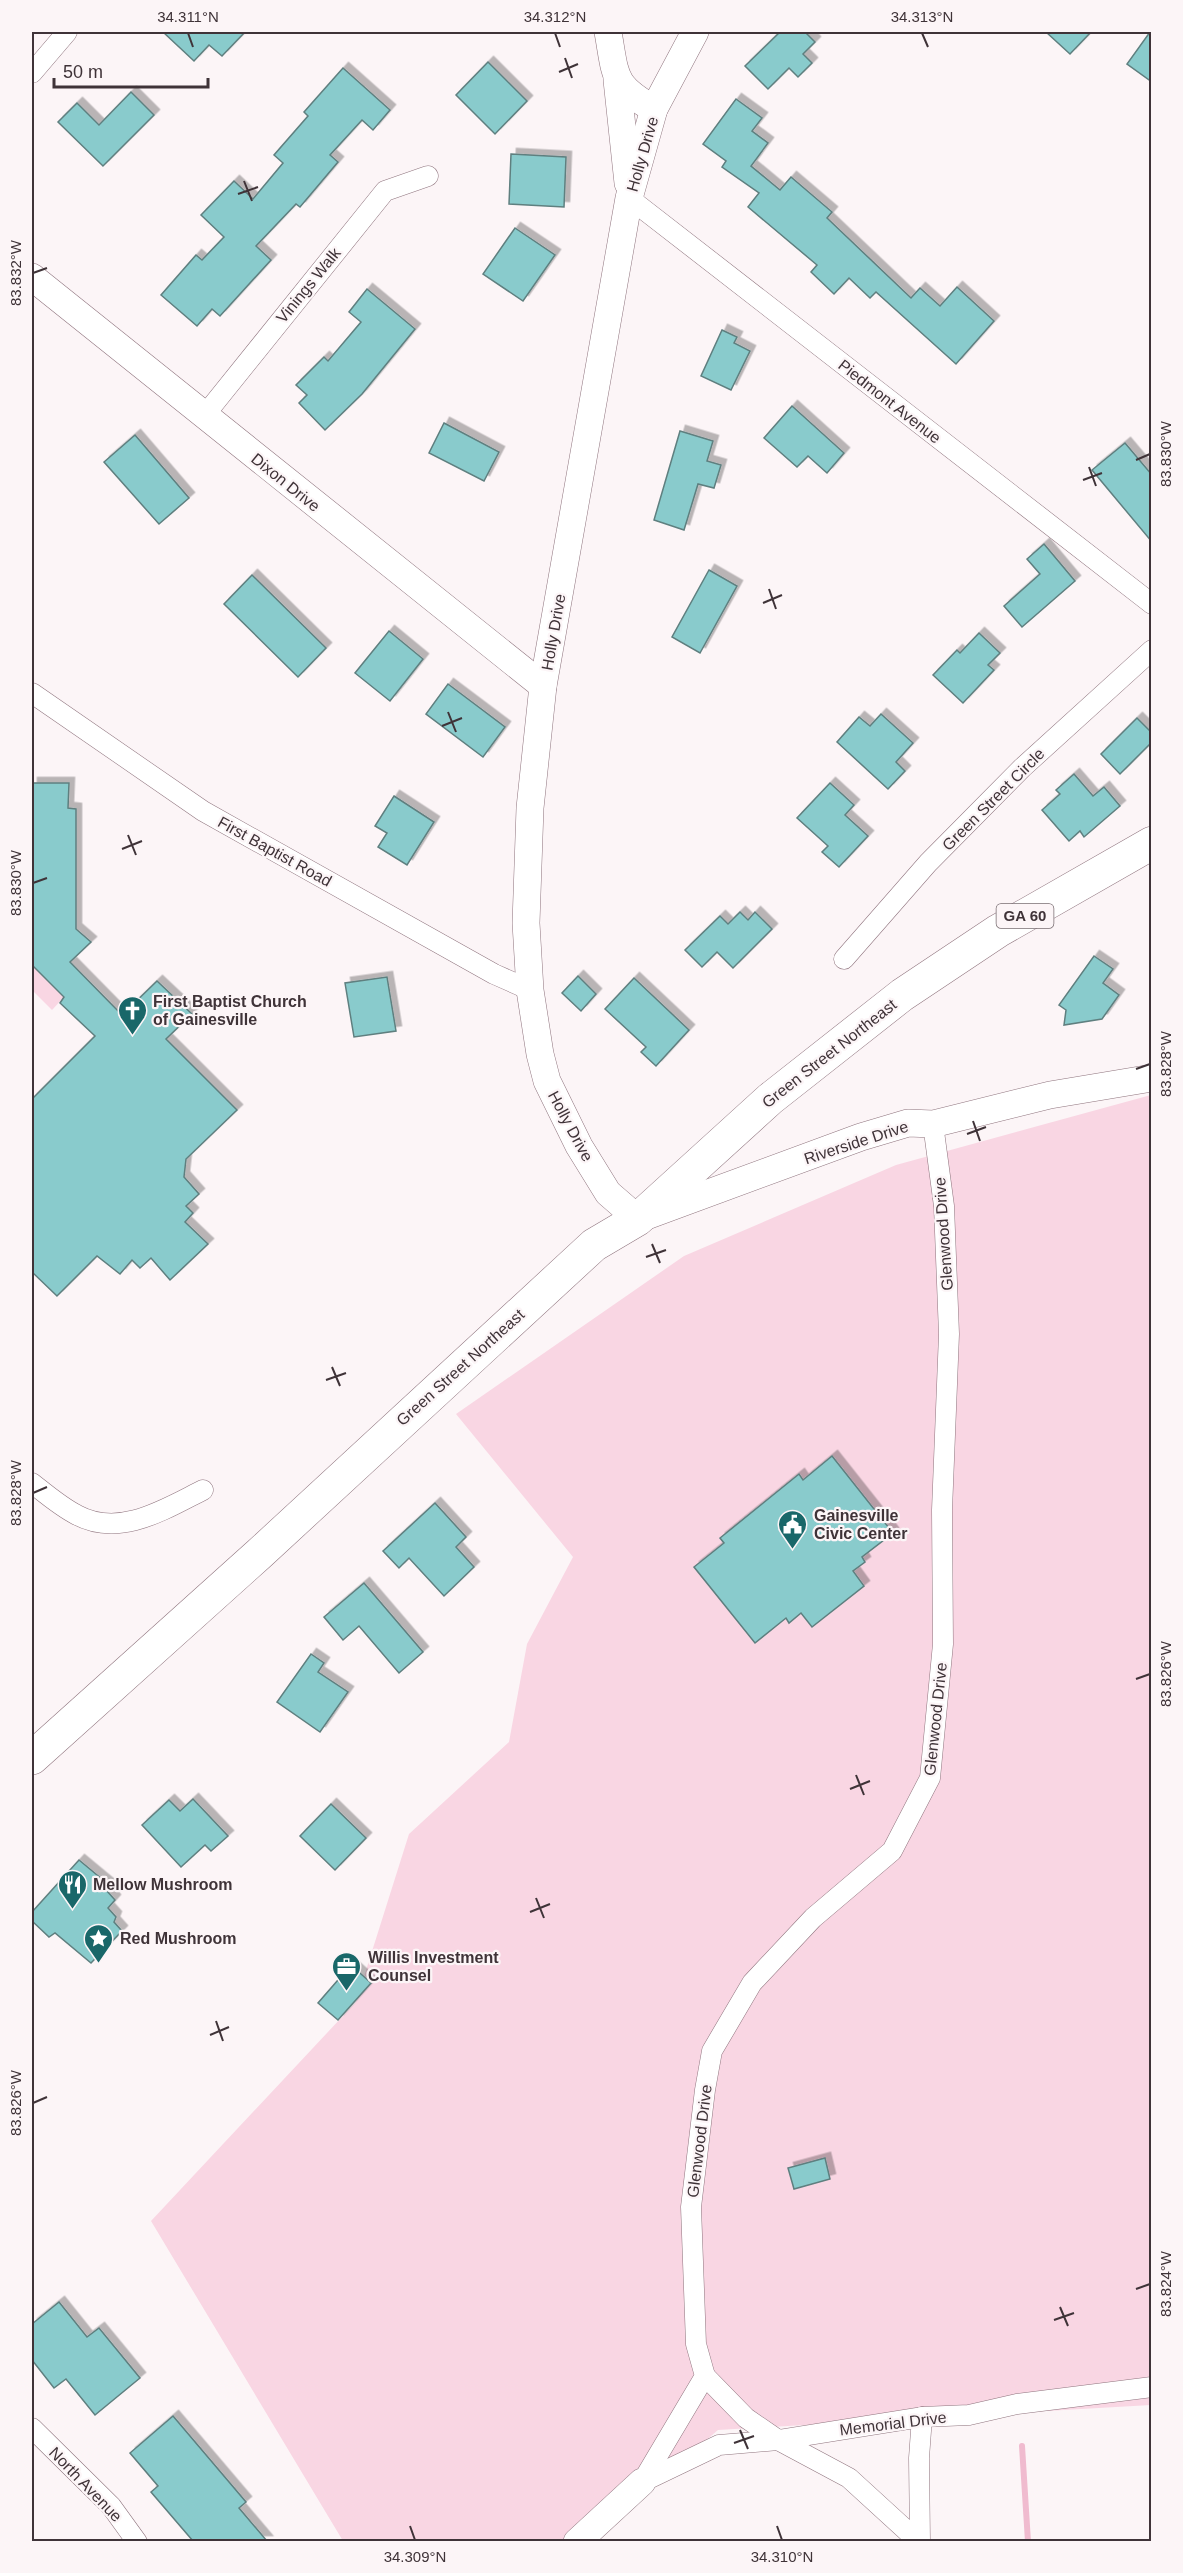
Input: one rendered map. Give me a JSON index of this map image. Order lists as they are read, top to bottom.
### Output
{
  "streets": {
    "highway": ["GA 60", "Green Street Northeast"],
    "street": [
      "Holly Drive",
      "Vinings Walk",
      "Piedmont Avenue",
      "Dixon Drive",
      "Green Street Circle",
      "First Baptist Road",
      "Riverside Drive",
      "Glenwood Drive",
      "Memorial Drive",
      "North Avenue"
    ]
  },
  "crossings": [
    ["Holly Drive", "Piedmont Avenue"],
    ["Holly Drive", "Dixon Drive"],
    ["Holly Drive", "First Baptist Road"],
    ["Holly Drive", "Green Street Northeast"],
    ["Holly Drive", "Riverside Drive"],
    ["Vinings Walk", "Dixon Drive"],
    ["Green Street Northeast", "Riverside Drive"],
    ["Riverside Drive", "Glenwood Drive"],
    ["Glenwood Drive", "Memorial Drive"]
  ],
  "places": {
    "church": ["First Baptist Church of Gainesville"],
    "public building": ["Gainesville Civic Center"],
    "restaurant": ["Mellow Mushroom"],
    "place": ["Red Mushroom"],
    "office": ["Willis Investment Counsel"]
  },
  "scale_bar": "50 m",
  "coordinates": [
    "34.311°N",
    "34.312°N",
    "34.313°N",
    "83.832°W",
    "83.830°W",
    "83.828°W",
    "83.826°W",
    "83.824°W",
    "34.309°N",
    "34.310°N"
  ]
}
